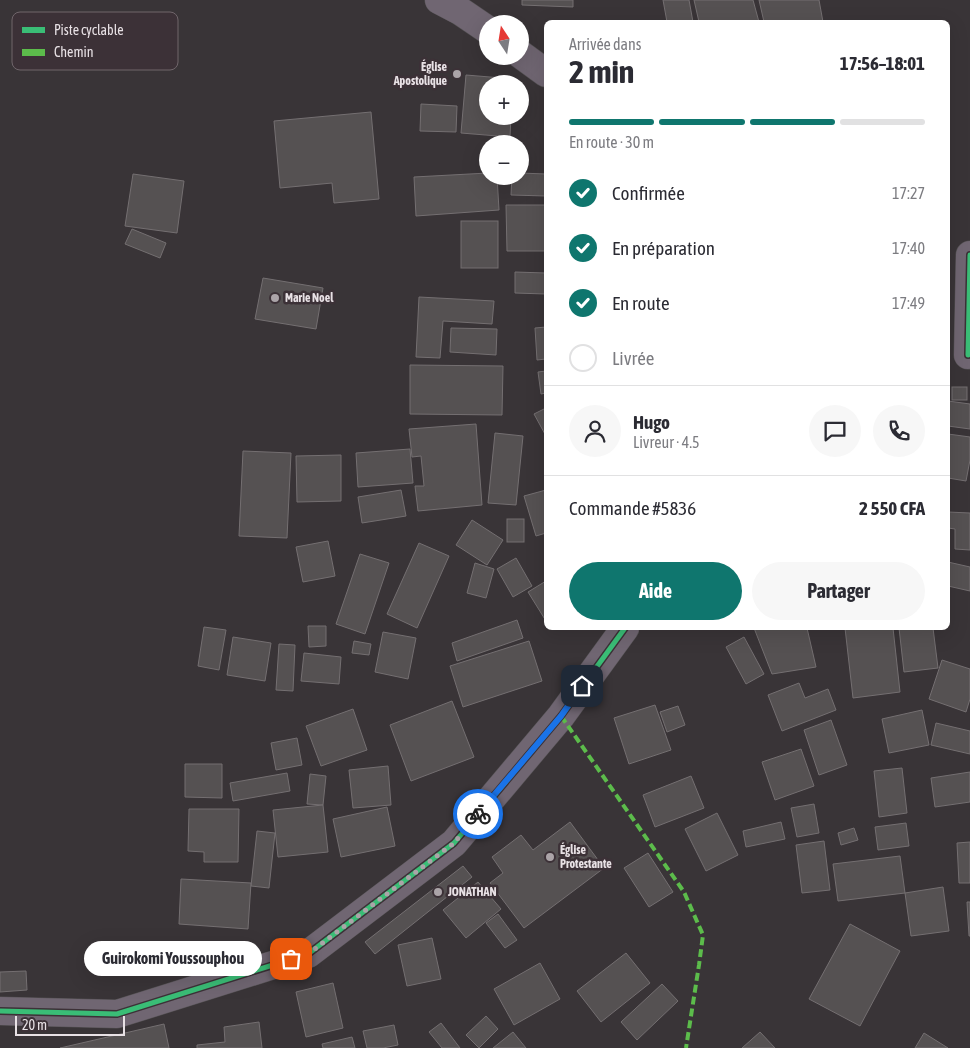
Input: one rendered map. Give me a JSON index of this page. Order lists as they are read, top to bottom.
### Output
{
  "places": [
    "Église Apostolique",
    "Marie Noel",
    "Église Protestante",
    "JONATHAN",
    "Guirokomi Youssouphou"
  ],
  "legend": ["Piste cyclable", "Chemin"],
  "scale_bar": "20 m",
  "north": "top",
  "page": {
    "map_buttons": ["+", "−"],
    "heading": ["2 min", "Arrivée dans", "17:56–18:01"],
    "panel": [
      "Hugo",
      "Livreur · 4.5",
      "Commande #5836",
      "2 550 CFA"
    ],
    "bar": "En route · 30 m",
    "list": [
      ["Confirmée", "17:27"],
      ["En préparation", "17:40"],
      ["En route", "17:49"],
      "Livrée"
    ],
    "buttons": ["Aide", "Partager"],
    "bubble": "Guirokomi Youssouphou",
    "scale": "20 m"
  }
}
